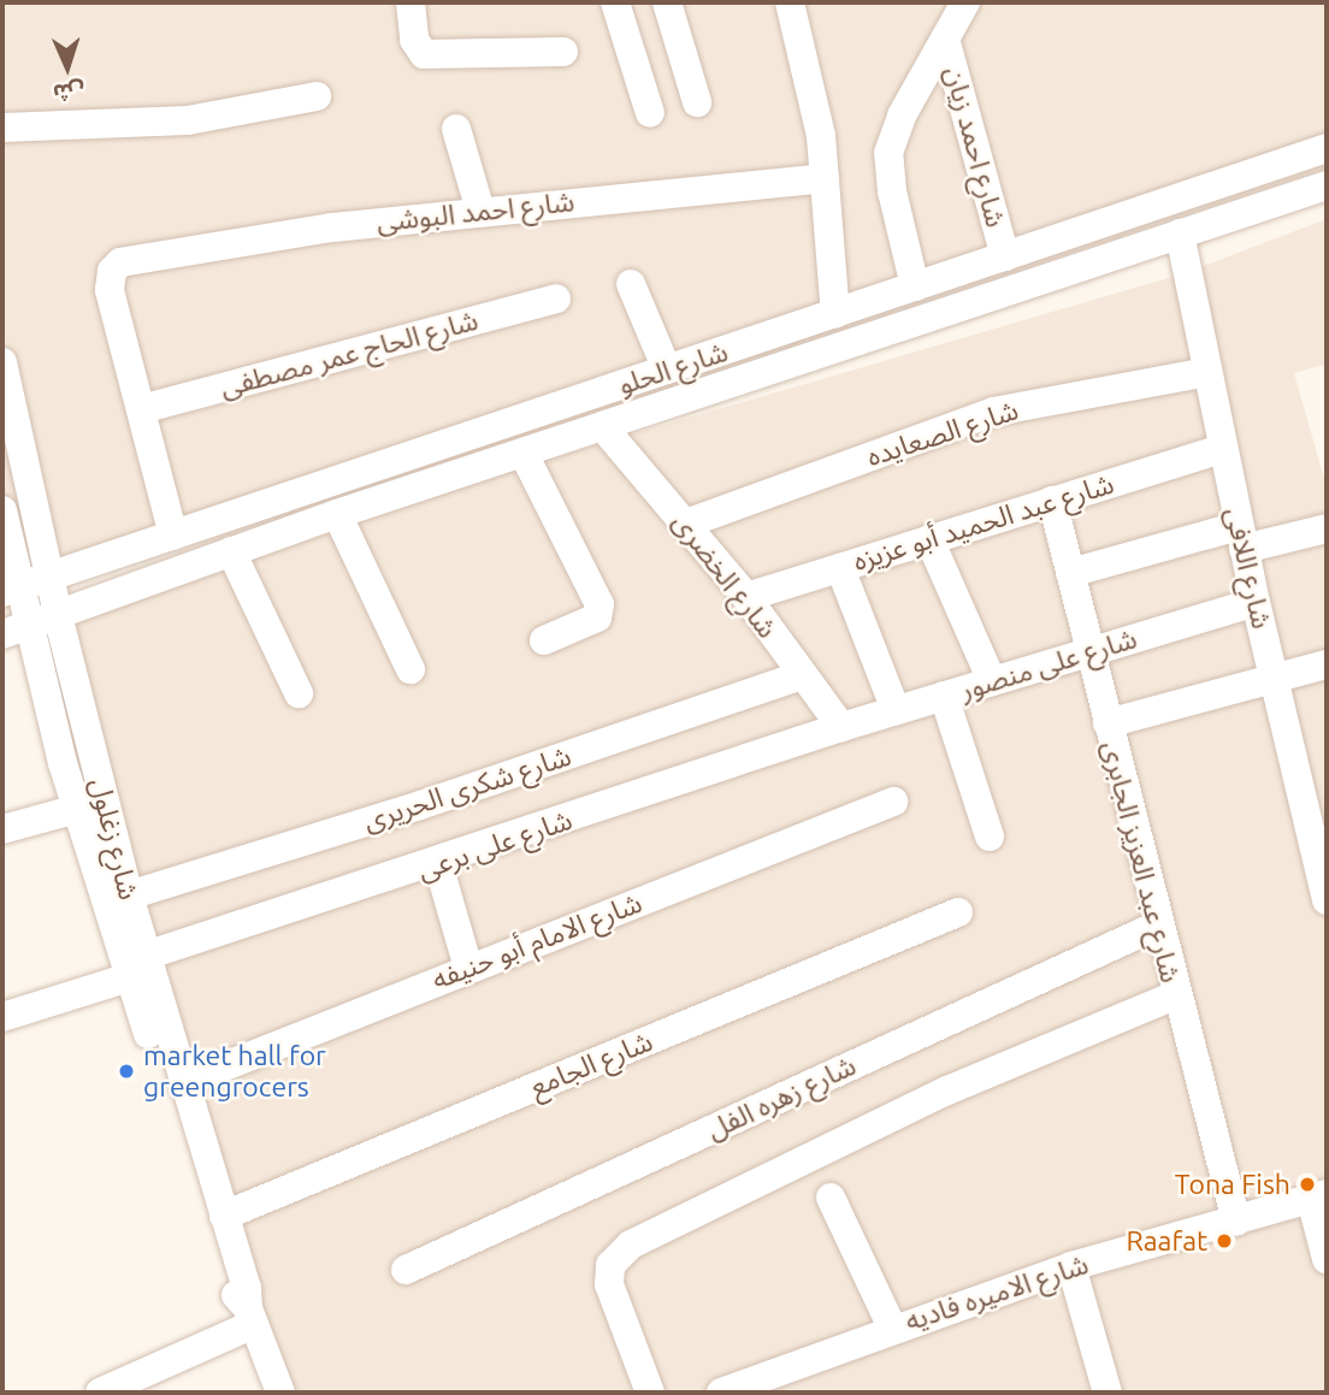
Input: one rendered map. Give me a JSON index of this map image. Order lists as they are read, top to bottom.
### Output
{
  "streets": {
    "street": [
      "شارع احمد زيان",
      "شارع احمد البوشى",
      "شارع الحاج عمر مصطفى",
      "شارع الحلو",
      "شارع الصعايده",
      "شارع عبد الحميد أبو عزيزه",
      "شارع اللافى",
      "شارع الخضرى",
      "شارع على منصور",
      "شارع شكرى الحريرى",
      "شارع زغلول",
      "شارع على برعى",
      "شارع عبد العزيز الجابرى",
      "شارع الامام أبو حنيفه",
      "شارع الجامع",
      "شارع زهره الفل",
      "شارع الاميره فاديه"
    ]
  },
  "crossings": [
    ["شارع احمد زيان", "شارع الحلو"],
    ["شارع احمد البوشى", "شارع الحاج عمر مصطفى"],
    ["شارع الحلو", "شارع اللافى"],
    ["شارع الحلو", "شارع الخضرى"],
    ["شارع الحلو", "شارع زغلول"],
    ["شارع الصعايده", "شارع اللافى"],
    ["شارع الصعايده", "شارع الخضرى"],
    ["شارع عبد الحميد أبو عزيزه", "شارع اللافى"],
    ["شارع عبد الحميد أبو عزيزه", "شارع الخضرى"],
    ["شارع عبد الحميد أبو عزيزه", "شارع عبد العزيز الجابرى"],
    ["شارع اللافى", "شارع على منصور"],
    ["شارع الخضرى", "شارع على منصور"],
    ["شارع الخضرى", "شارع شكرى الحريرى"],
    ["شارع الخضرى", "شارع على برعى"],
    ["شارع على منصور", "شارع على برعى"],
    ["شارع على منصور", "شارع عبد العزيز الجابرى"],
    ["شارع شكرى الحريرى", "شارع زغلول"],
    ["شارع زغلول", "شارع على برعى"],
    ["شارع زغلول", "شارع الامام أبو حنيفه"],
    ["شارع زغلول", "شارع الجامع"],
    ["شارع عبد العزيز الجابرى", "شارع زهره الفل"],
    ["شارع عبد العزيز الجابرى", "شارع الاميره فاديه"]
  ],
  "places": ["market hall for greengrocers", "Tona Fish", "Raafat"],
  "north": "bottom"
}
